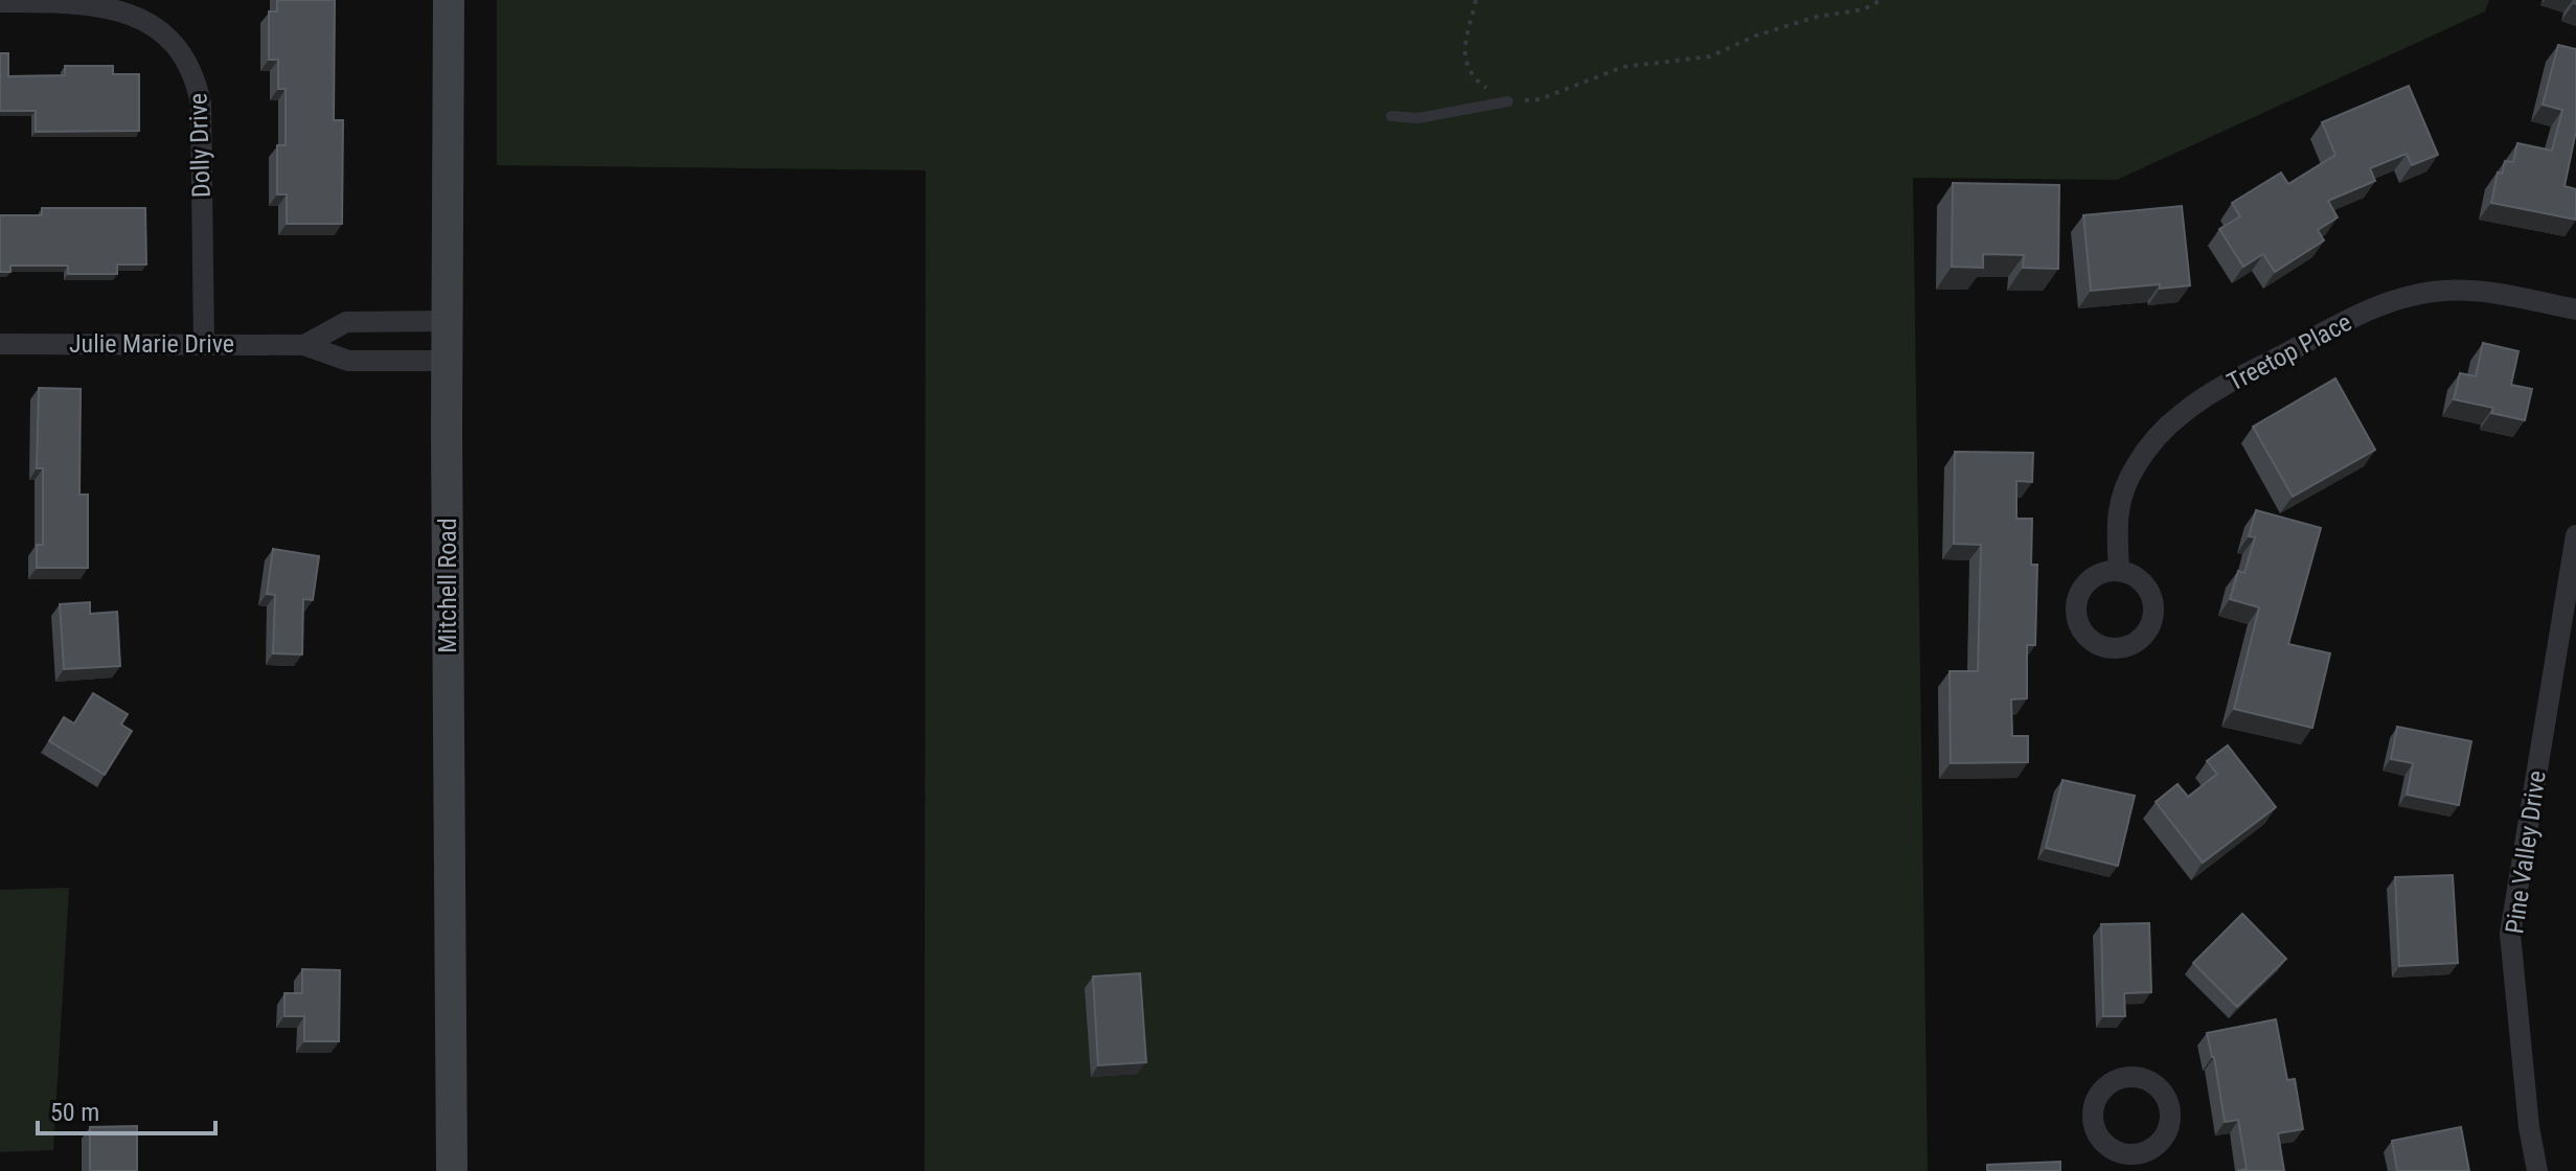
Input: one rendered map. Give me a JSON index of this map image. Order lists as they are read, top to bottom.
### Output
{
  "streets": {
    "street": [
      "Dolly Drive",
      "Julie Marie Drive",
      "Treetop Place",
      "Mitchell Road",
      "Pine Valley Drive"
    ]
  },
  "crossings": [
    ["Dolly Drive", "Julie Marie Drive"],
    ["Julie Marie Drive", "Mitchell Road"]
  ],
  "scale_bar": "50 m"
}
